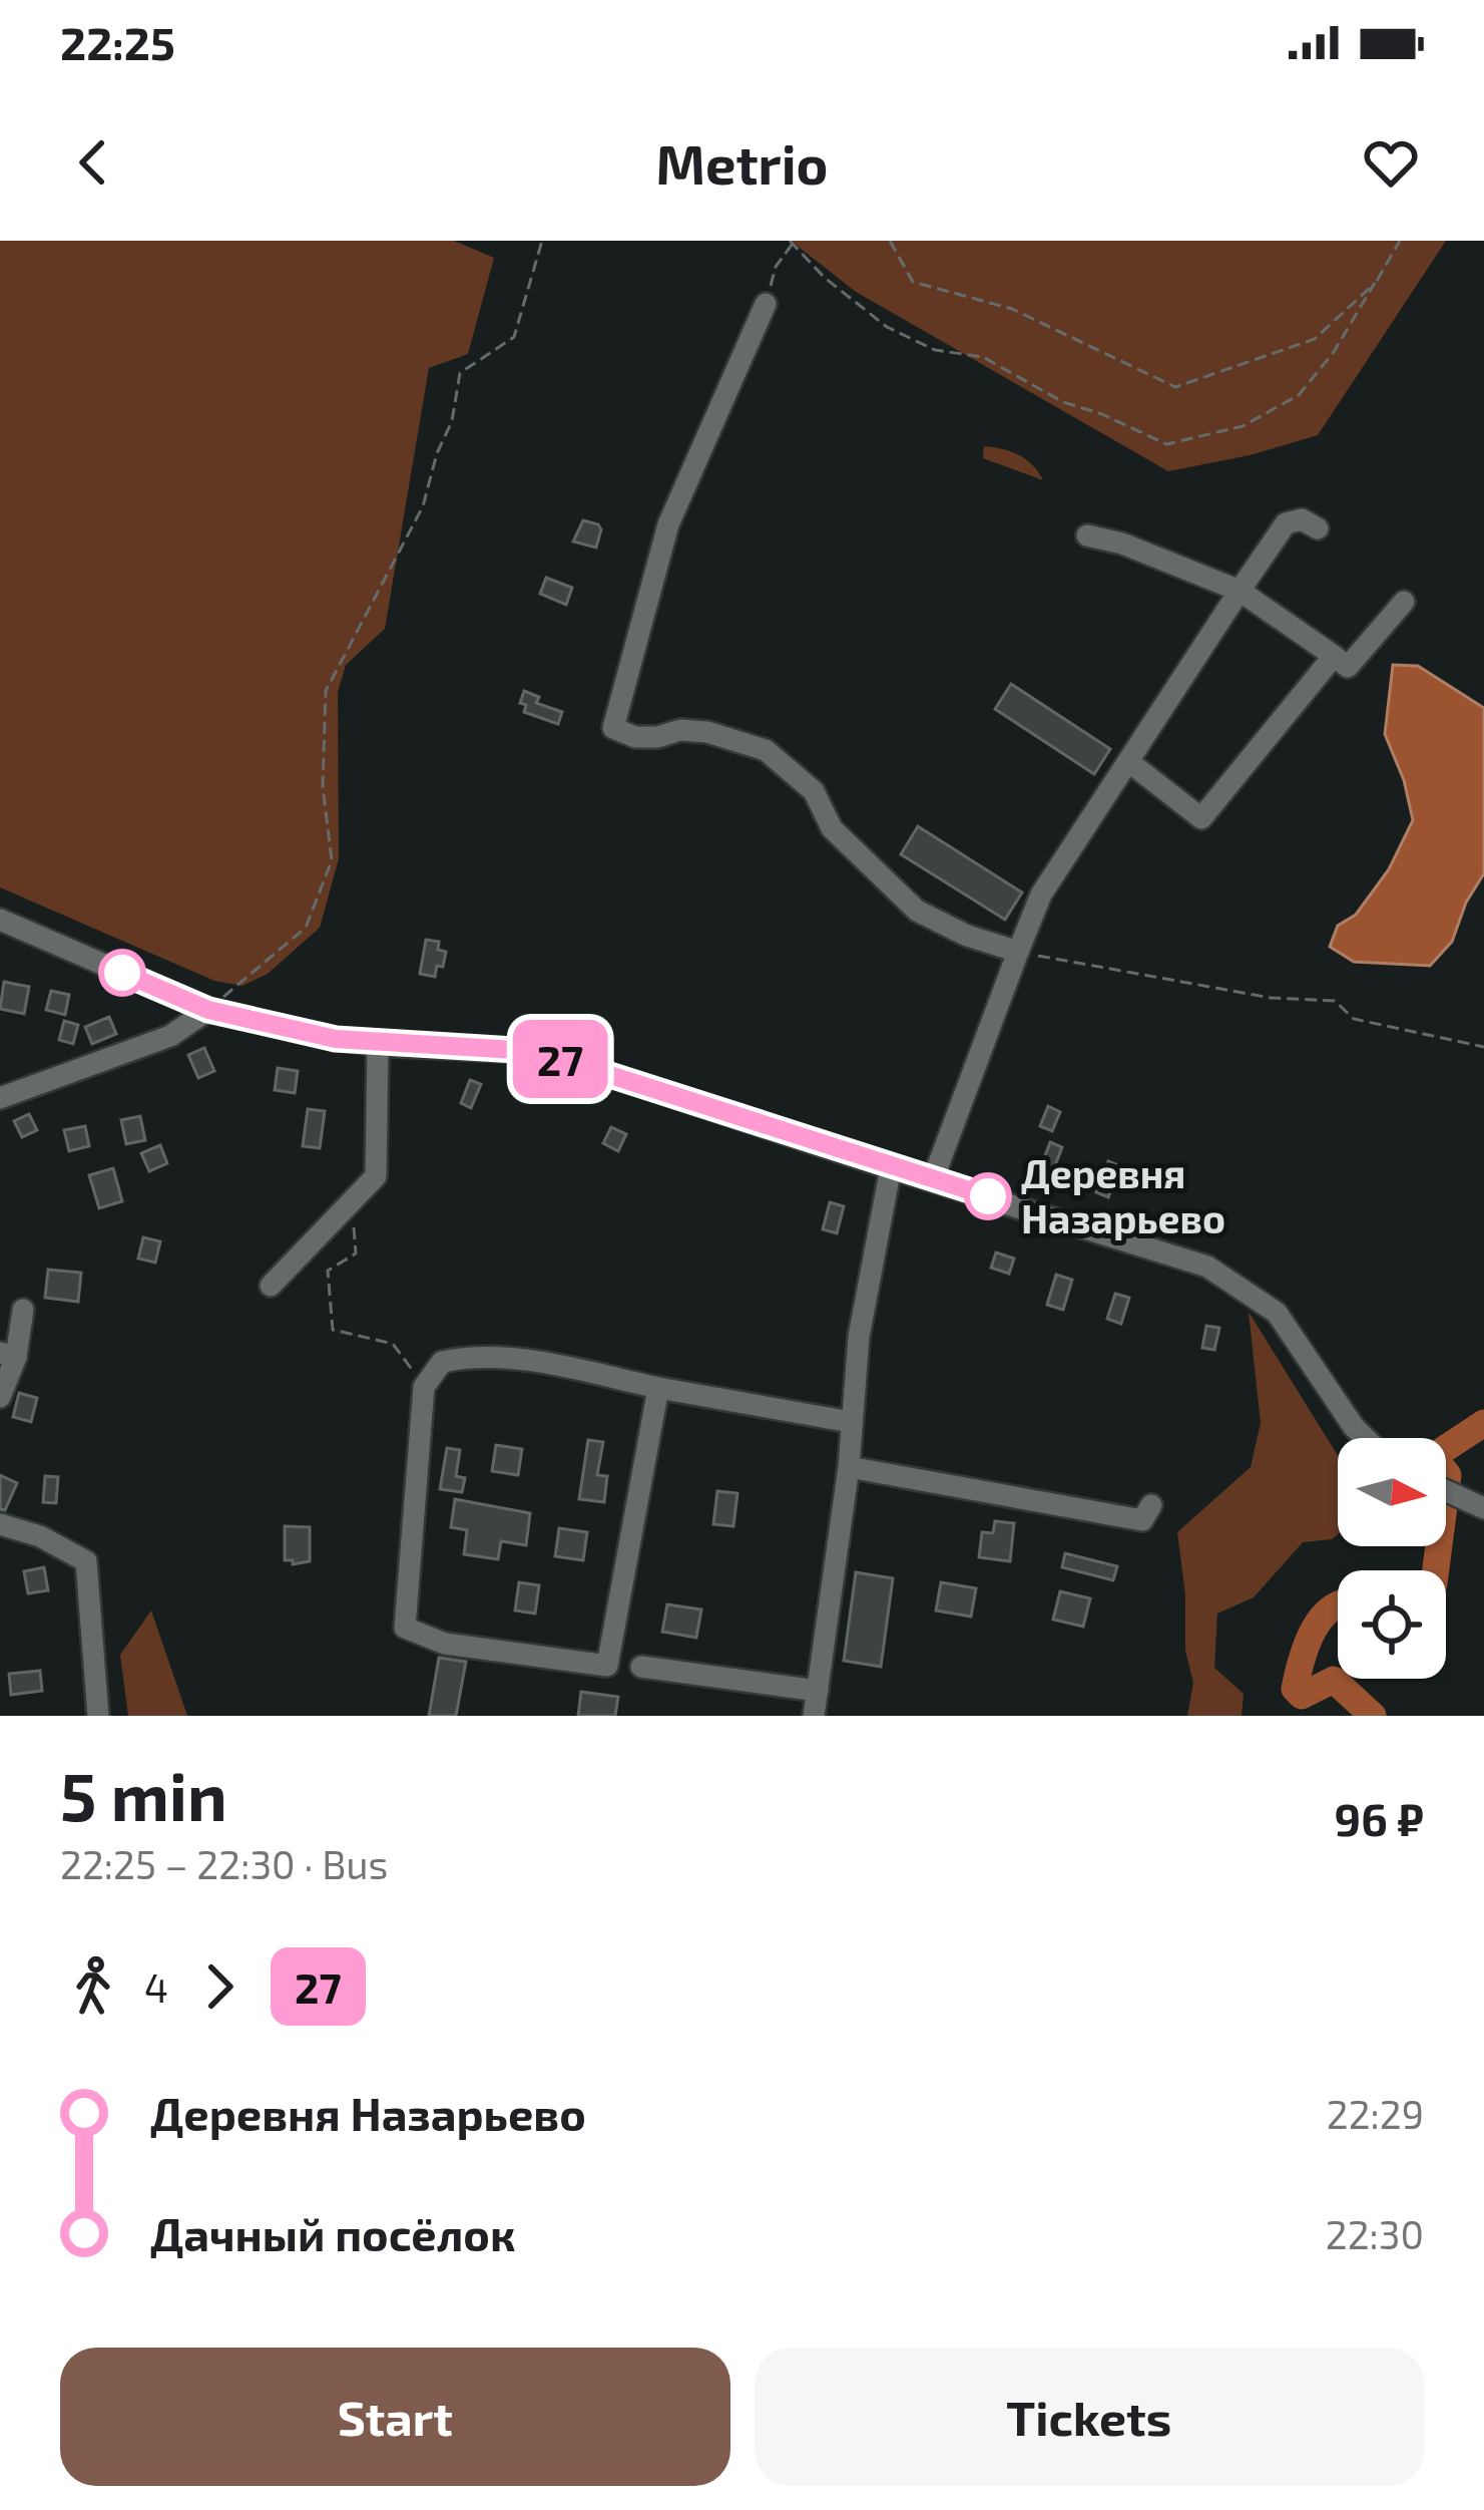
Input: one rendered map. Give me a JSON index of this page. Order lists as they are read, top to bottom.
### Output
{
  "places": ["Деревня Назарьево"],
  "lines": ["bus line 27"],
  "north": "right",
  "page": {
    "status": "22:25",
    "header": "Metrio",
    "on_map": "27",
    "heading": ["5 min", "22:25 – 22:30 · Bus", "96 ₽"],
    "legs": ["4", "27"],
    "list": [
      {
        "name": "Деревня Назарьево",
        "value": "22:29"
      },
      {
        "name": "Дачный посёлок",
        "value": "22:30"
      }
    ],
    "buttons": ["Start", "Tickets"]
  }
}
